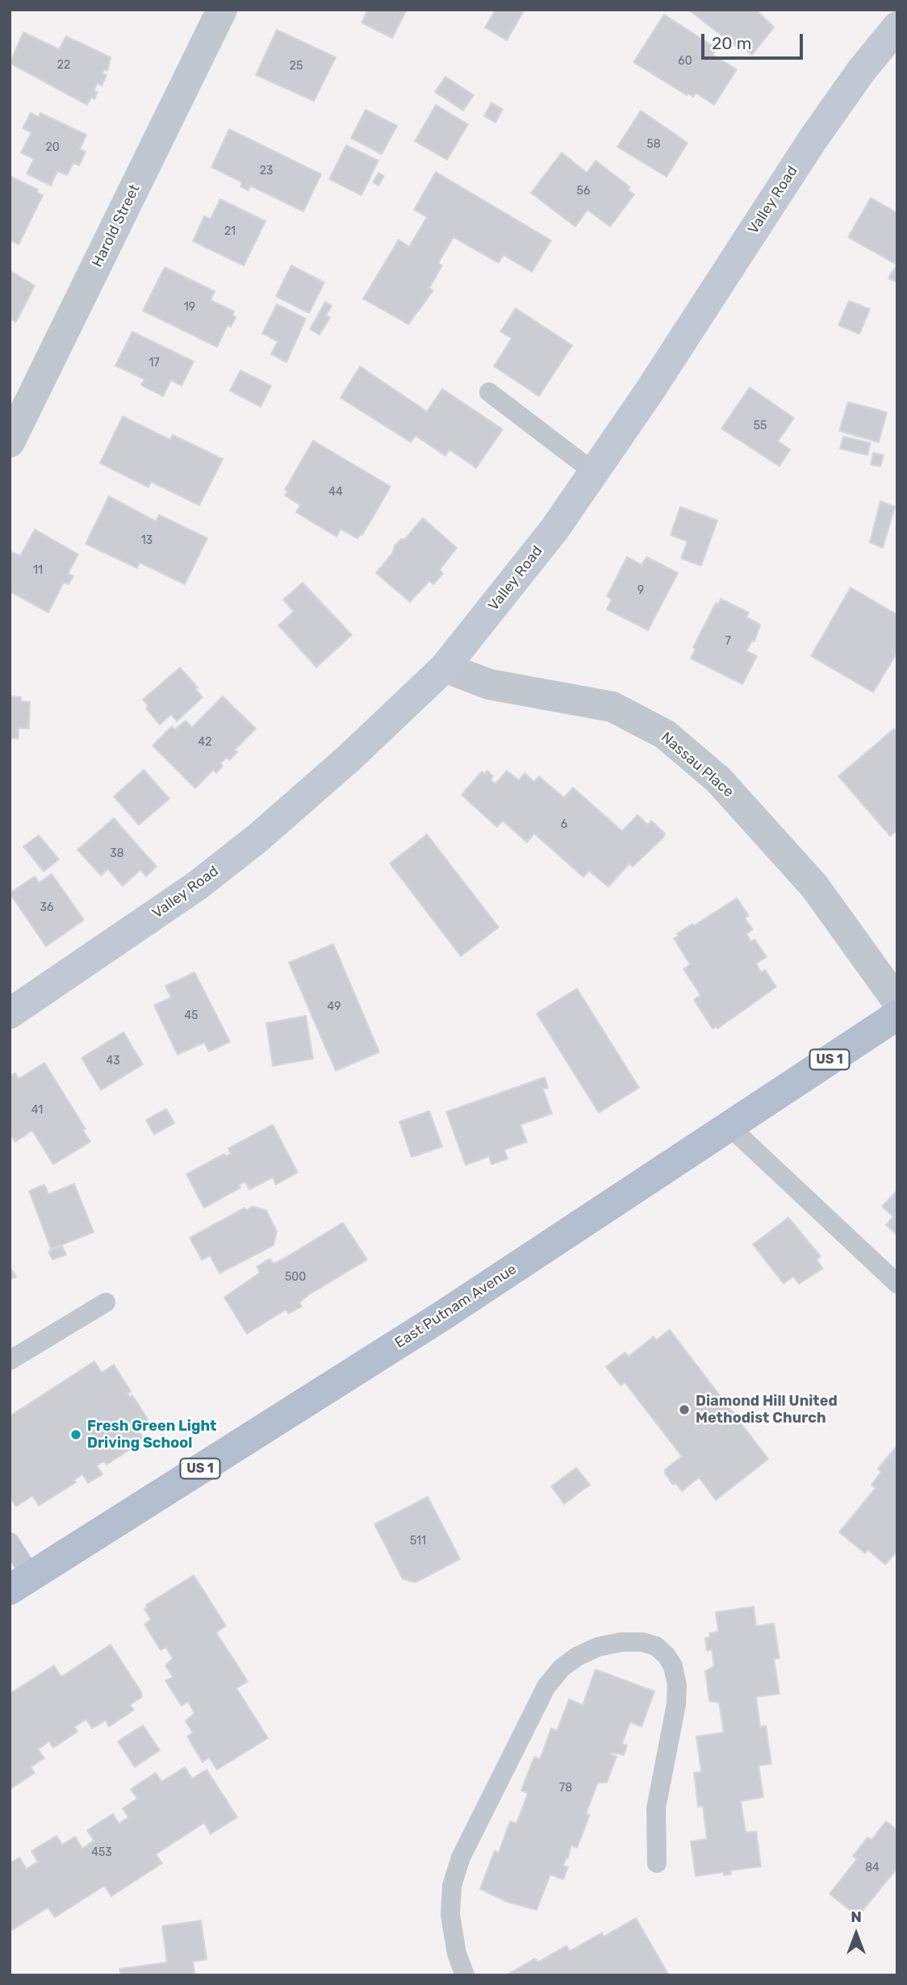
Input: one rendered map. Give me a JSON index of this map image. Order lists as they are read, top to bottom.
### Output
{
  "streets": {
    "main road": ["Valley Road", "US 1", "East Putnam Avenue"],
    "street": ["Harold Street", "Nassau Place"]
  },
  "crossings": [
    ["Valley Road", "Nassau Place"]
  ],
  "places": ["Diamond Hill United Methodist Church", "Fresh Green Light Driving School"],
  "house_numbers": [
    "60",
    "22",
    "25",
    "58",
    "20",
    "23",
    "56",
    "21",
    "19",
    "17",
    "55",
    "44",
    "13",
    "11",
    "9",
    "7",
    "42",
    "6",
    "38",
    "36",
    "49",
    "45",
    "43",
    "41",
    "500",
    "511",
    "78",
    "453",
    "84"
  ],
  "scale_bar": "20 m",
  "north": "top"
}
